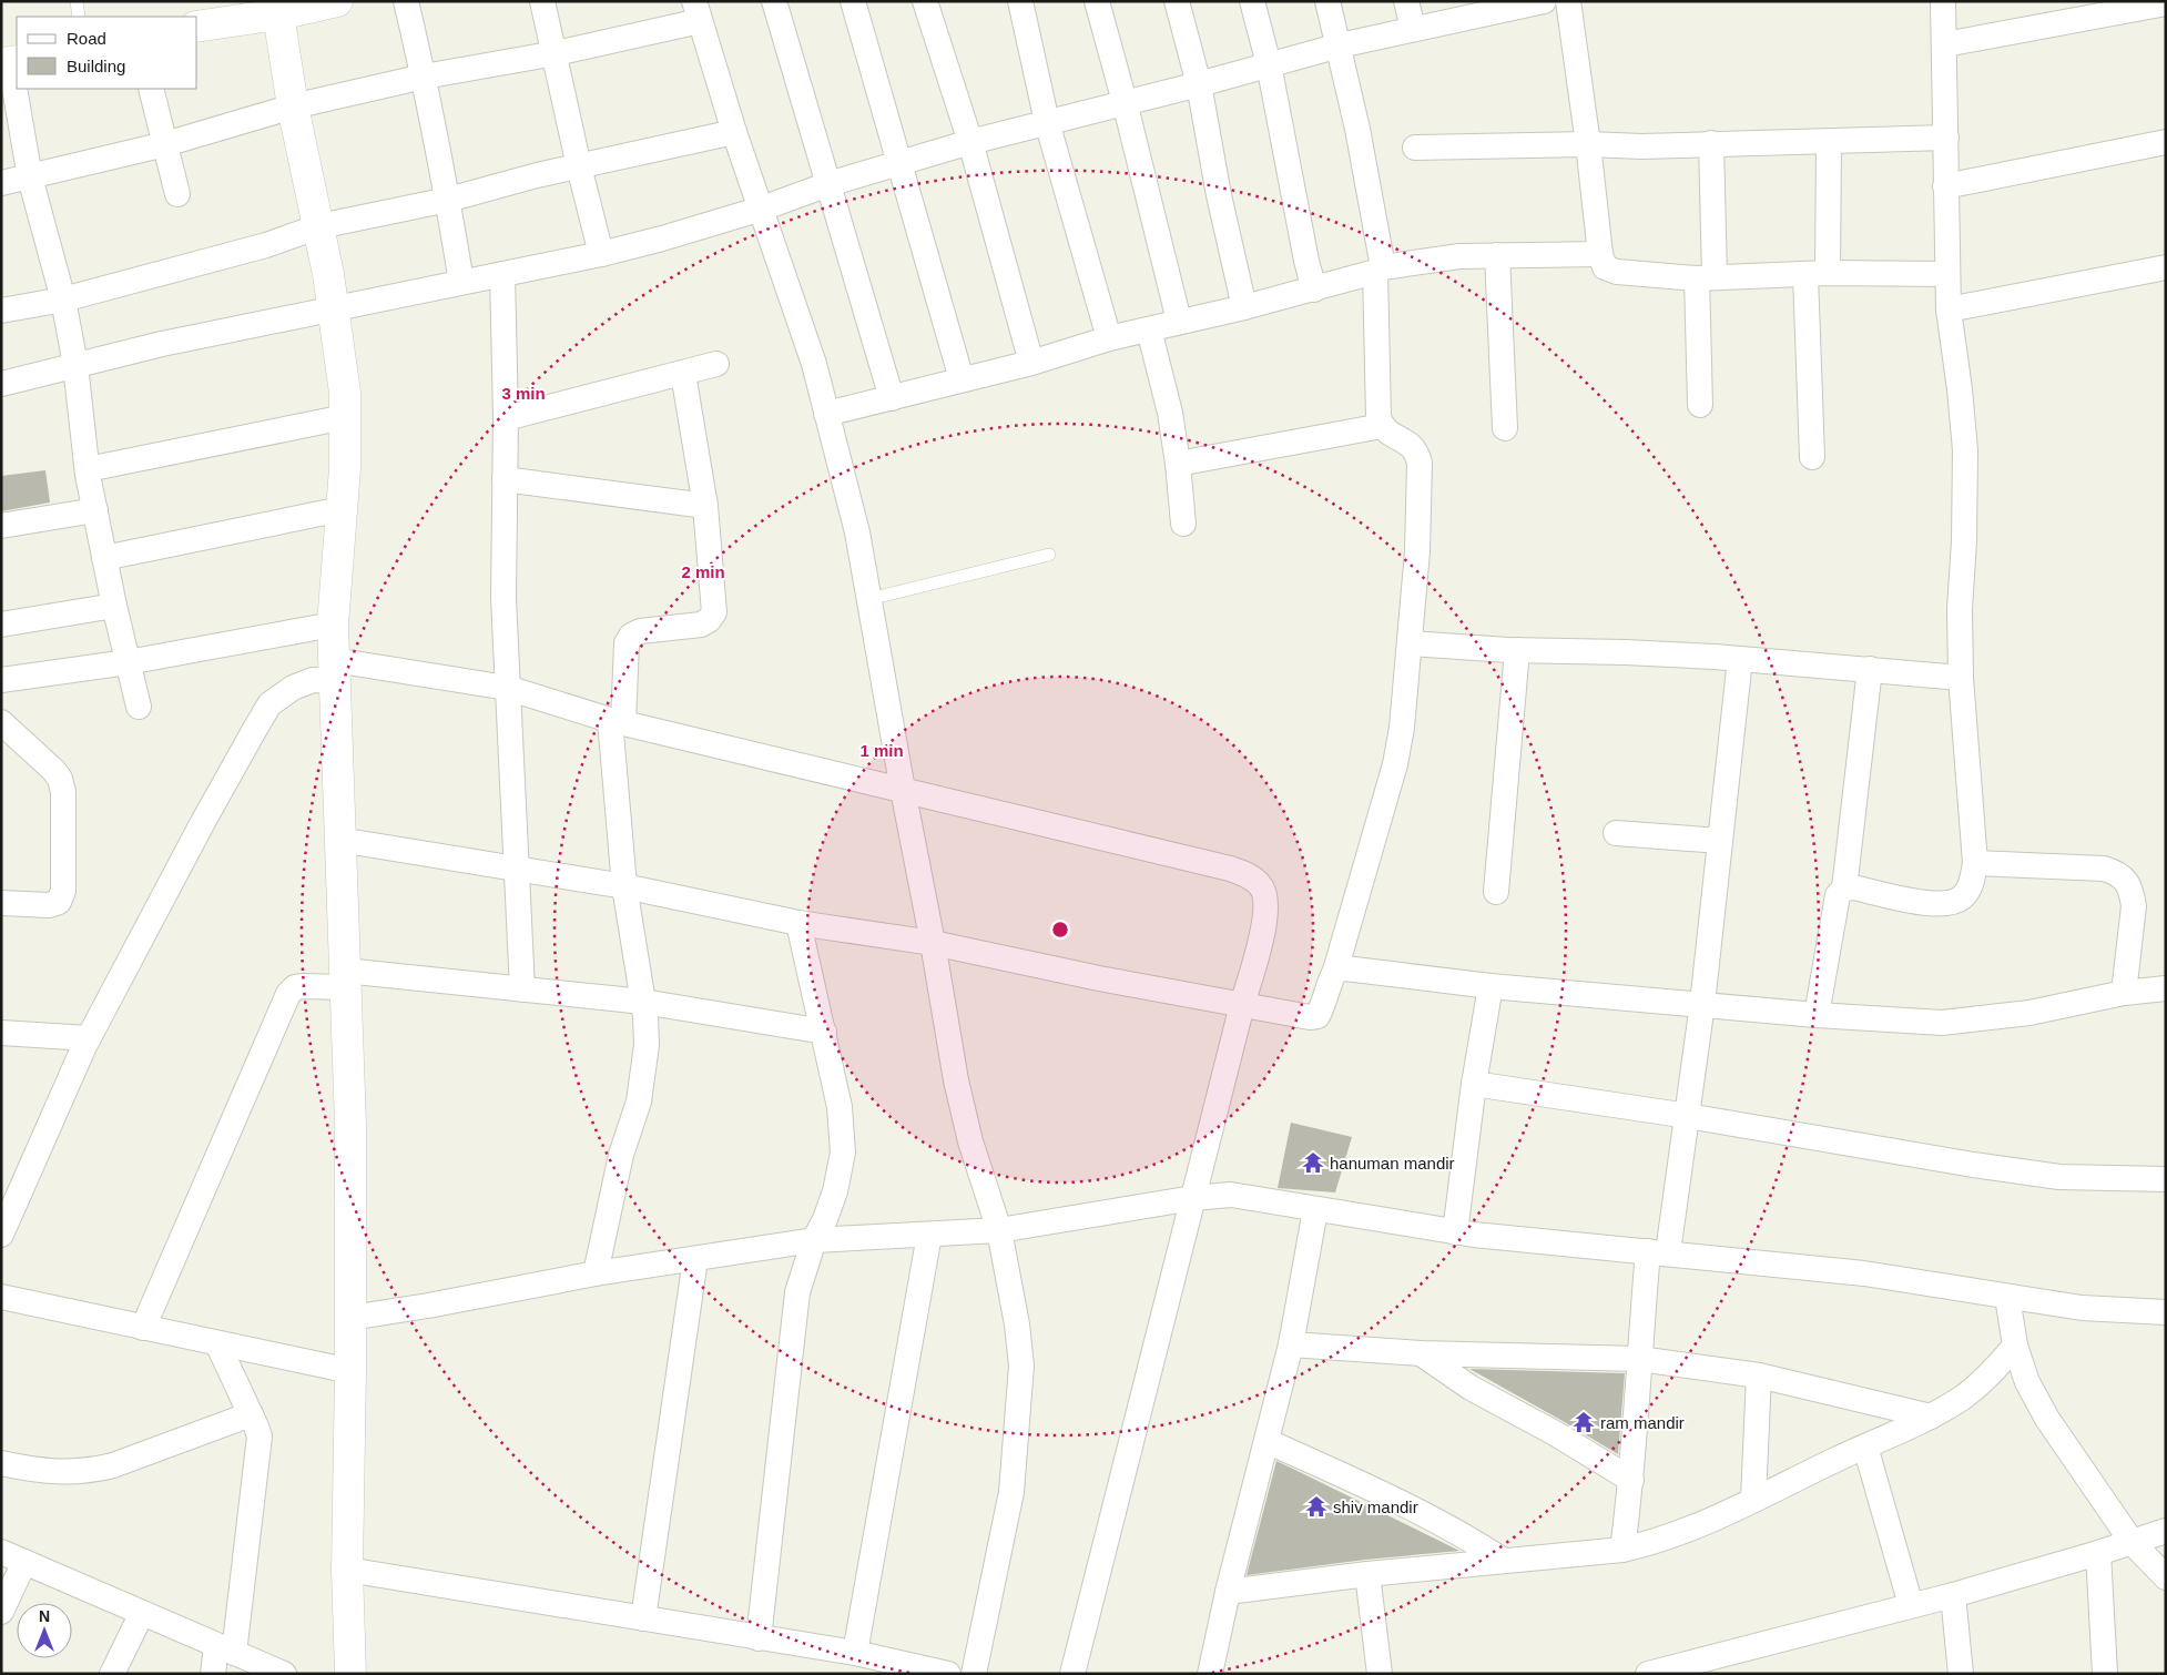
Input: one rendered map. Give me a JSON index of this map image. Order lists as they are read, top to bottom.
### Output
{
  "places": {
    "temple": ["hanuman mandir", "ram mandir", "shiv mandir"]
  },
  "legend": ["Road", "Building"],
  "north": "top",
  "rings": ["3 min", "2 min", "1 min"]
}
